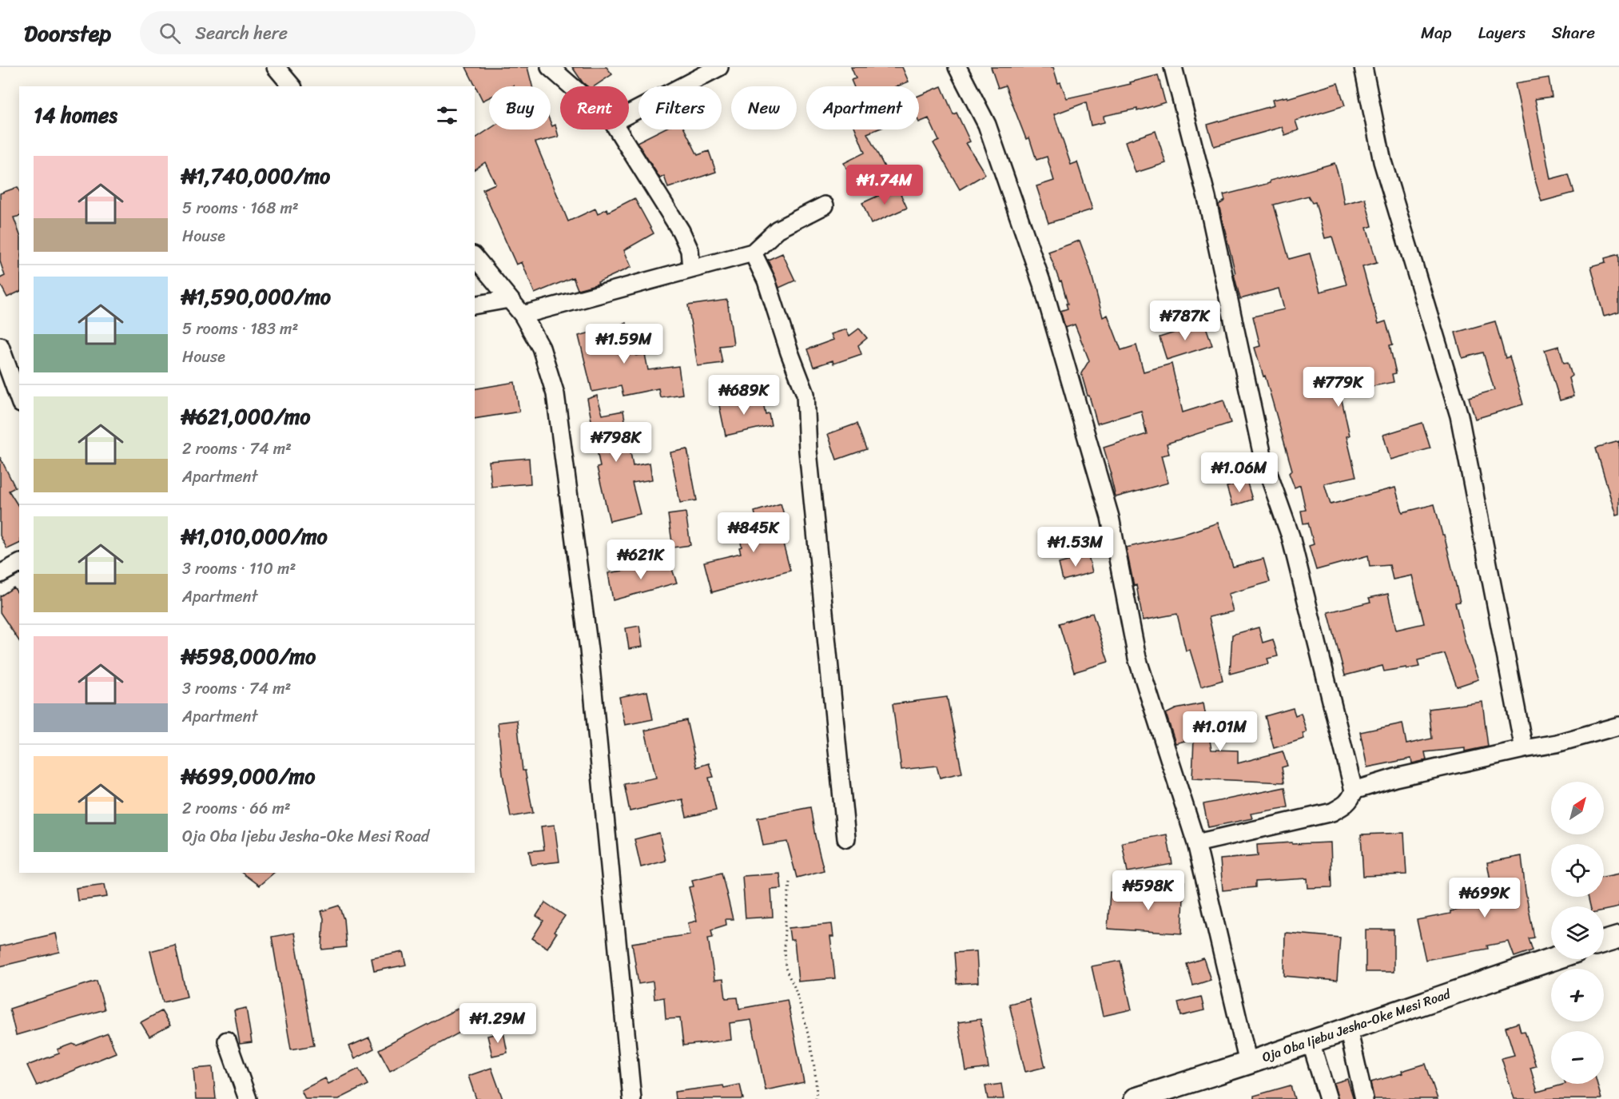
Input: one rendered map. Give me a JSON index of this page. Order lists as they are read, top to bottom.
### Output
{
  "streets": {
    "main road": ["Oja Oba Ijebu Jesha-Oke Mesi Road"]
  },
  "north": "top right",
  "page": {
    "header": "Doorstep",
    "search": "Search here",
    "nav": ["Map", "Layers", "Share"],
    "chip": [
      "Buy",
      "Rent",
      "Filters",
      "New",
      "Apartment"
    ],
    "heading": "14 homes",
    "list": [
      {
        "name": "₦1,740,000/mo",
        "note": "5 rooms · 168 m² · House"
      },
      {
        "name": "₦1,590,000/mo",
        "note": "5 rooms · 183 m² · House"
      },
      {
        "name": "₦621,000/mo",
        "note": "2 rooms · 74 m² · Apartment"
      },
      {
        "name": "₦1,010,000/mo",
        "note": "3 rooms · 110 m² · Apartment"
      },
      {
        "name": "₦598,000/mo",
        "note": "3 rooms · 74 m² · Apartment"
      },
      {
        "name": "₦699,000/mo",
        "note": "2 rooms · 66 m² · Oja Oba Ijebu Jesha-Oke Mesi Road"
      }
    ],
    "price": [
      "₦1.74M",
      "₦787K",
      "₦1.59M",
      "₦779K",
      "₦689K",
      "₦798K",
      "₦1.06M",
      "₦845K",
      "₦1.53M",
      "₦621K",
      "₦1.01M",
      "₦598K",
      "₦699K",
      "₦1.29M"
    ],
    "map_buttons": ["+", "−"]
  }
}
